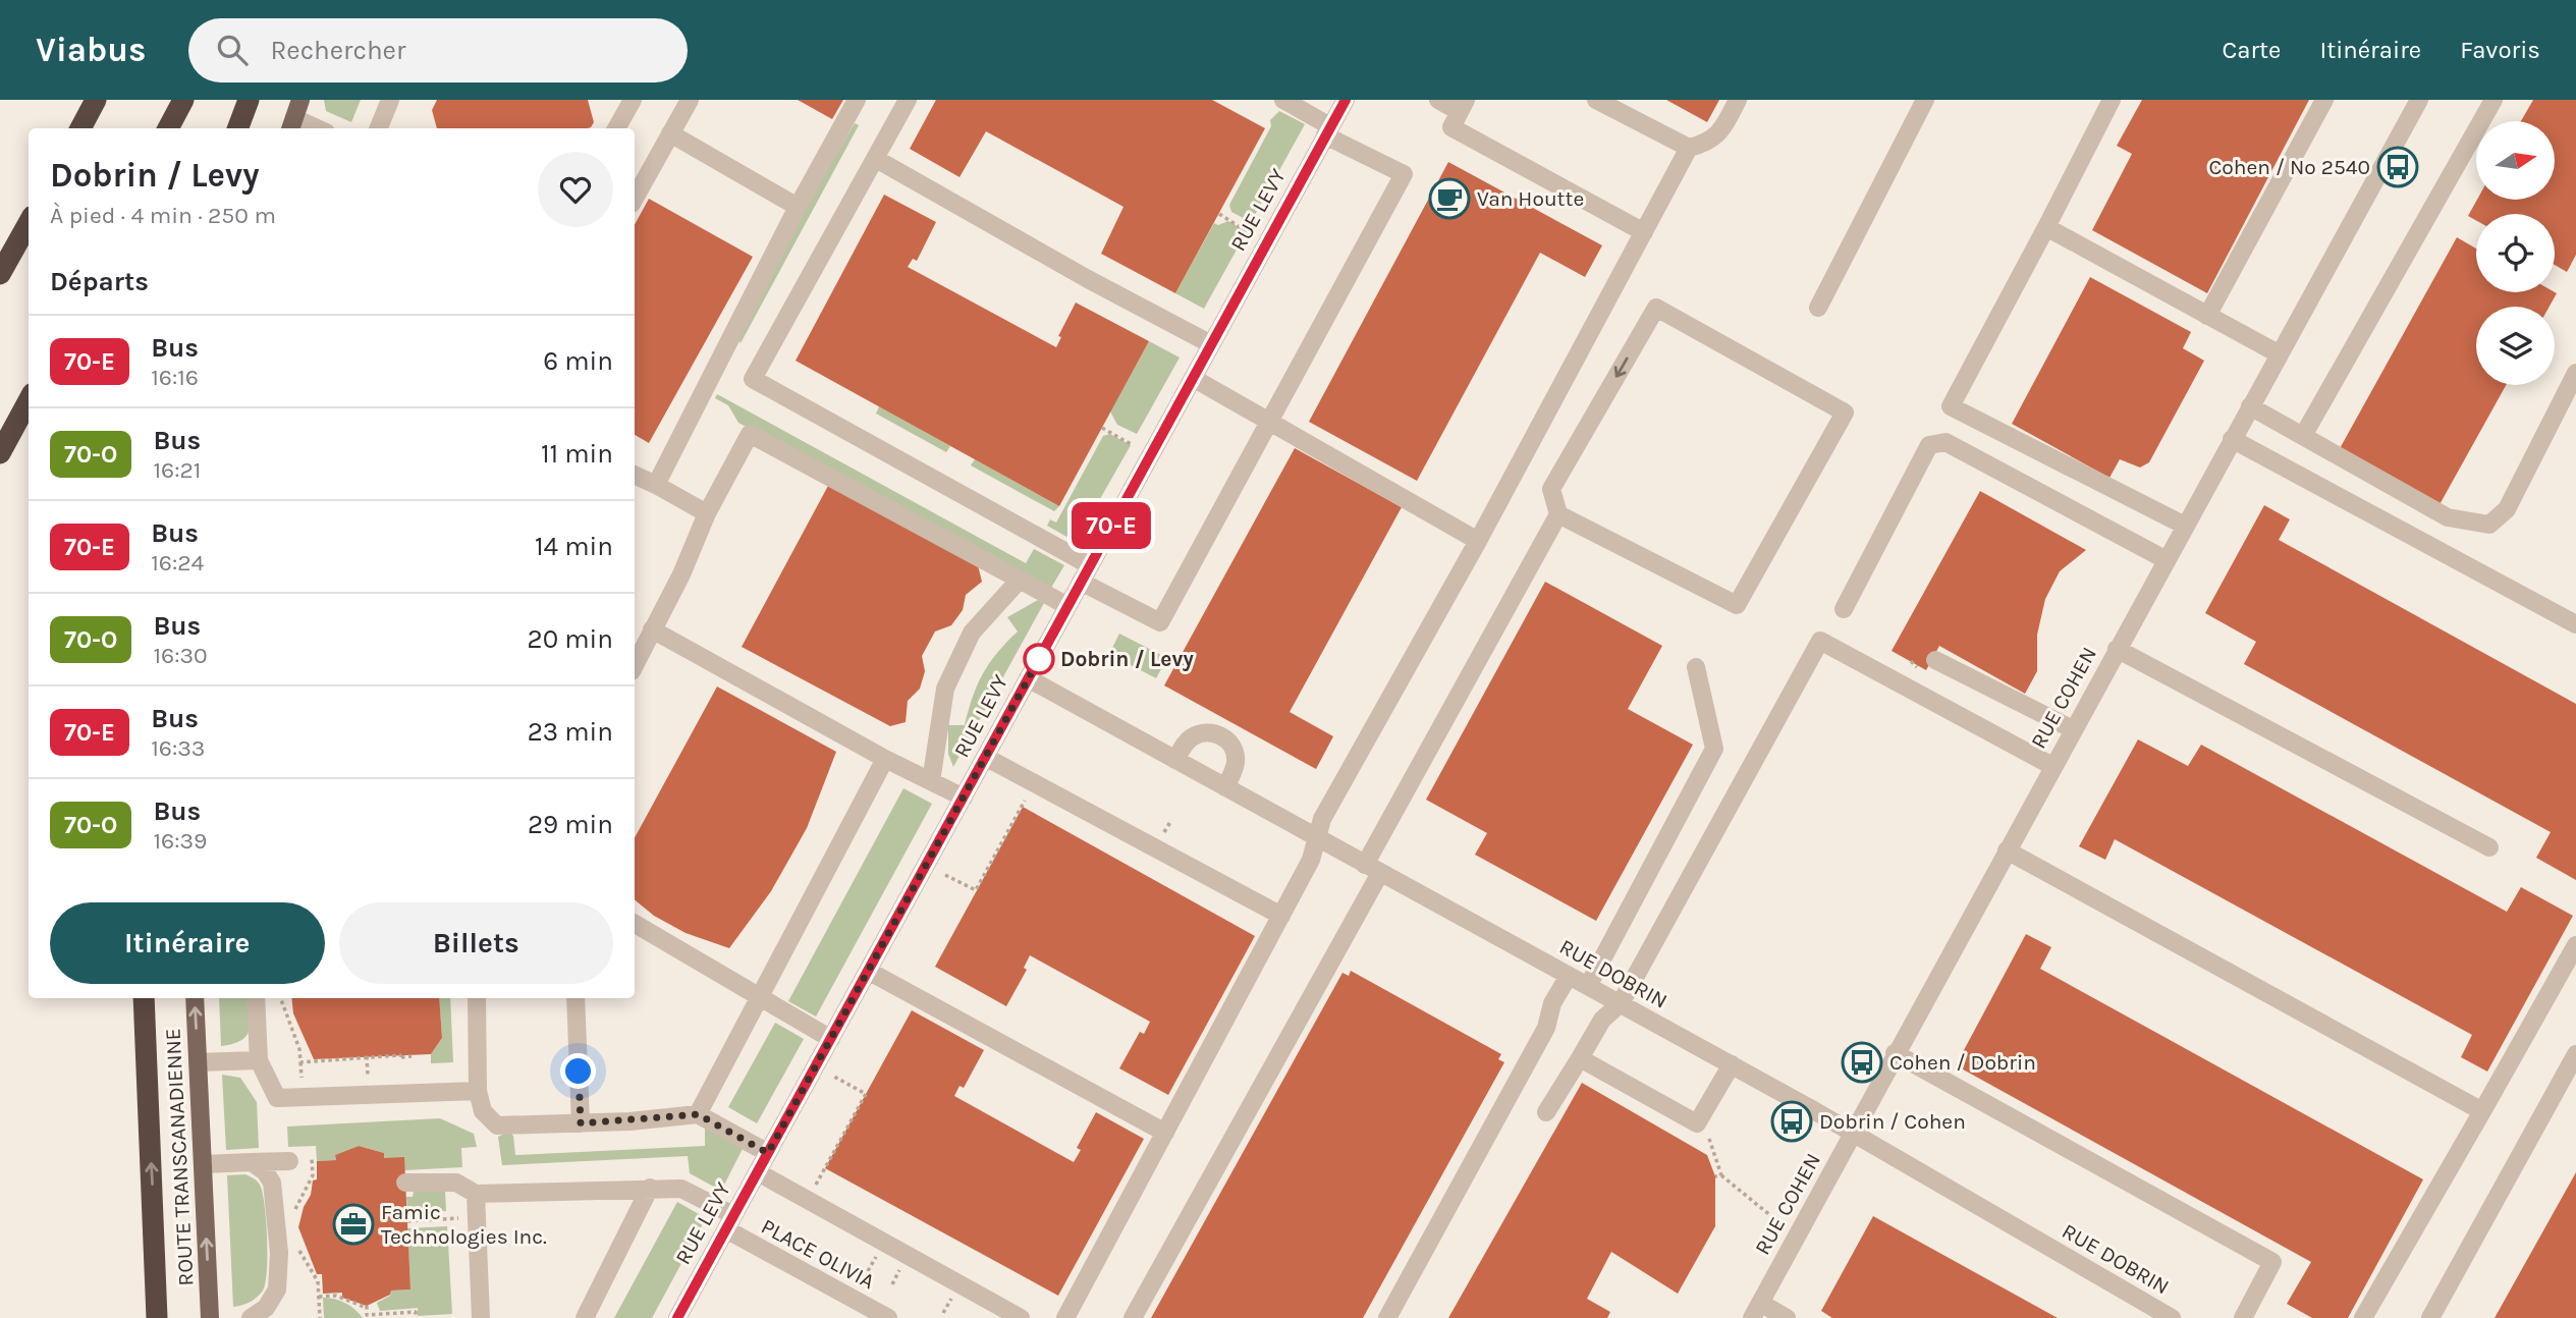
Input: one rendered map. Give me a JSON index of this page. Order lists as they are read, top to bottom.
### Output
{
  "streets": {
    "main road": ["ROUTE TRANSCANADIENNE"],
    "street": [
      "RUE LEVY",
      "RUE COHEN",
      "RUE DOBRIN",
      "PLACE OLIVIA"
    ]
  },
  "crossings": [
    ["RUE LEVY", "RUE DOBRIN"],
    ["RUE LEVY", "PLACE OLIVIA"],
    ["RUE COHEN", "RUE DOBRIN"]
  ],
  "one_way": ["ROUTE TRANSCANADIENNE"],
  "places": {
    "bus stop": ["Cohen / No 2540", "Cohen / Dobrin", "Dobrin / Cohen"],
    "cafe": ["Van Houtte"],
    "other": ["Dobrin / Levy"],
    "office": ["Famic Technologies Inc."]
  },
  "lines": ["bus line 70-E"],
  "north": "right",
  "page": {
    "header": "Viabus",
    "search": "Rechercher",
    "nav": ["Carte", "Itinéraire", "Favoris"],
    "on_map": "70-E",
    "heading": [
      ["Dobrin / Levy", "À pied · 4 min · 250 m"],
      "Départs"
    ],
    "list": [
      {
        "mark": "70-E",
        "name": "Bus",
        "note": "16:16",
        "value": "6 min"
      },
      {
        "mark": "70-O",
        "name": "Bus",
        "note": "16:21",
        "value": "11 min"
      },
      {
        "mark": "70-E",
        "name": "Bus",
        "note": "16:24",
        "value": "14 min"
      },
      {
        "mark": "70-O",
        "name": "Bus",
        "note": "16:30",
        "value": "20 min"
      },
      {
        "mark": "70-E",
        "name": "Bus",
        "note": "16:33",
        "value": "23 min"
      },
      {
        "mark": "70-O",
        "name": "Bus",
        "note": "16:39",
        "value": "29 min"
      }
    ],
    "buttons": ["Itinéraire", "Billets"]
  }
}
